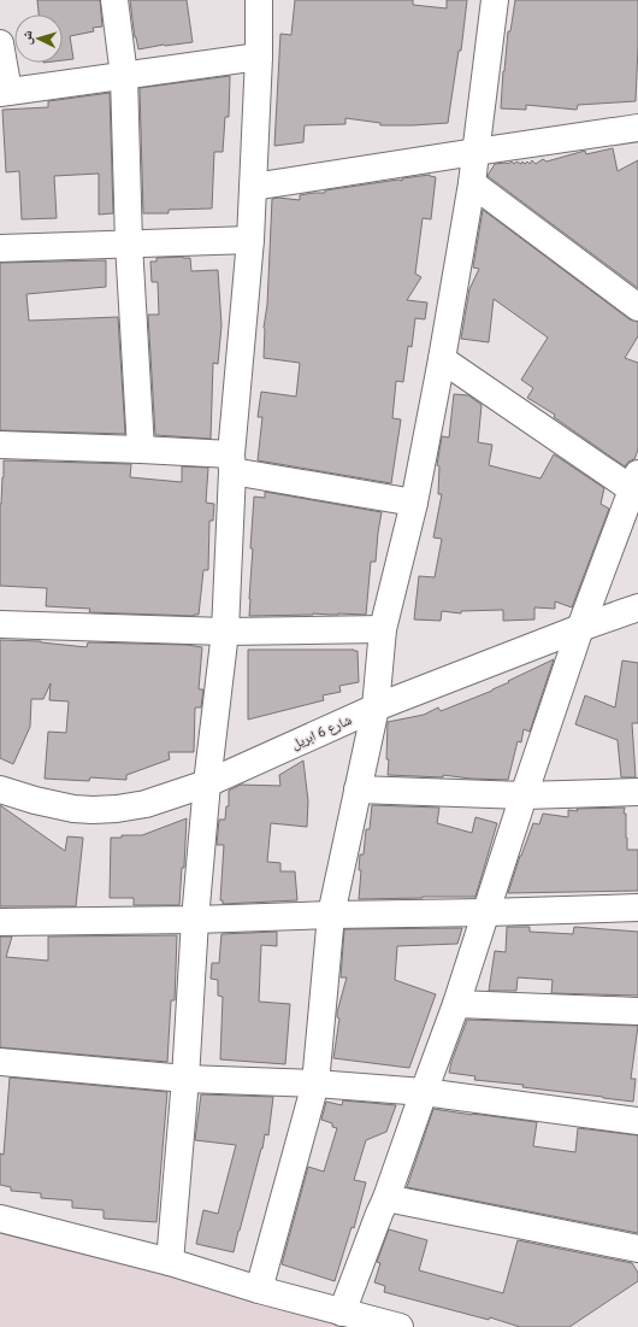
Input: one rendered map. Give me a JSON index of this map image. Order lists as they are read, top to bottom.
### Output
{
  "streets": {
    "street": ["شارع 6 ابريل"]
  },
  "north": "left"
}
